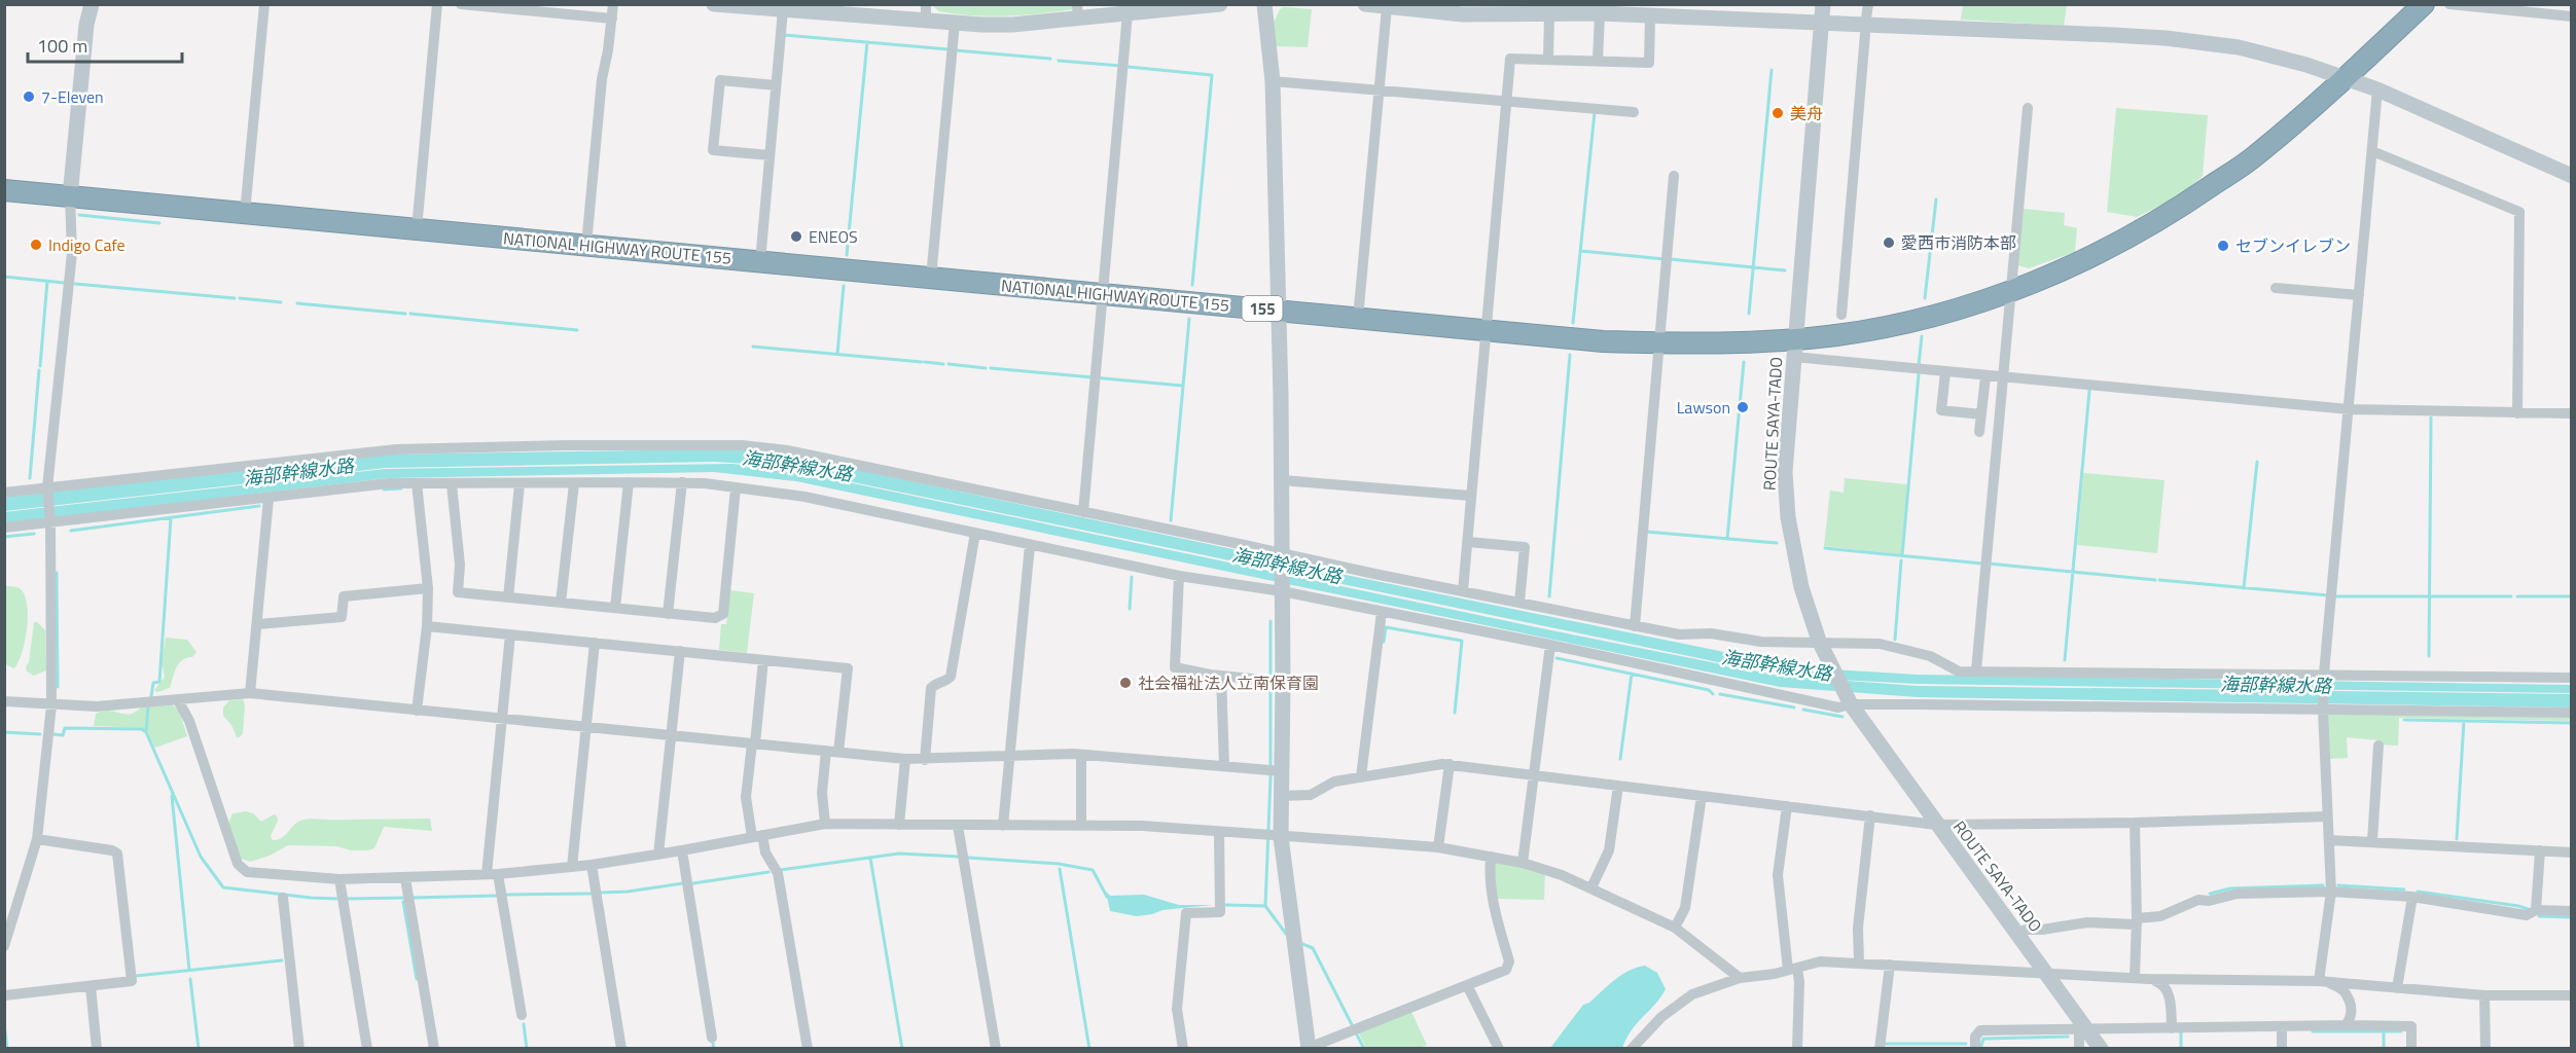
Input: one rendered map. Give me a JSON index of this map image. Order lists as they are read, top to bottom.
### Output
{
  "streets": {
    "highway": ["NATIONAL HIGHWAY ROUTE 155", "155"],
    "street": ["ROUTE SAYA-TADO"]
  },
  "crossings": [
    ["NATIONAL HIGHWAY ROUTE 155", "ROUTE SAYA-TADO"]
  ],
  "water": ["海部幹線水路"],
  "places": [
    "7-Eleven",
    "美舟",
    "ENEOS",
    "愛西市消防本部",
    "Indigo Cafe",
    "セブンイレブン",
    "Lawson",
    "社会福祉法人立南保育園"
  ],
  "scale_bar": "100 m"
}
